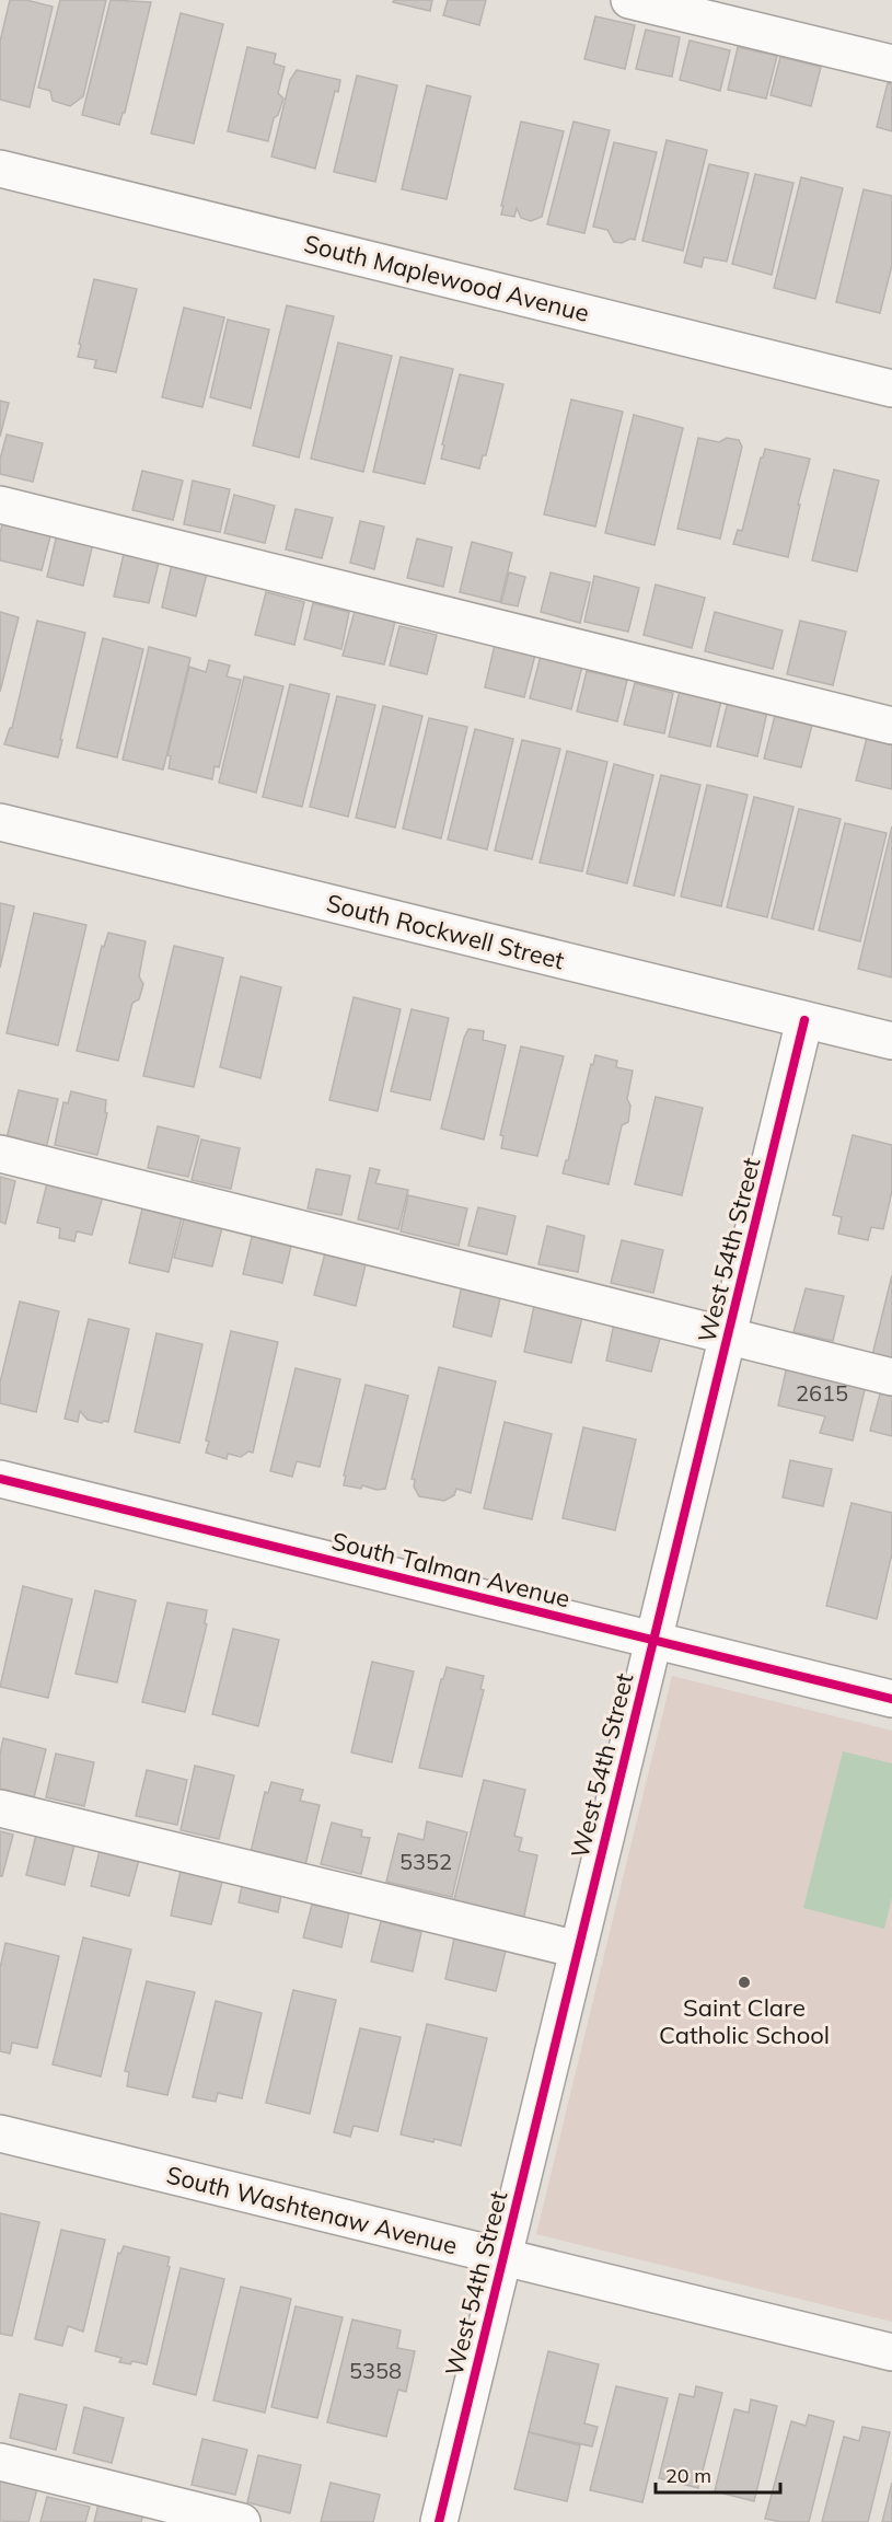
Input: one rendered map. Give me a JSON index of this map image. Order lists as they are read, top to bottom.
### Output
{
  "streets": {
    "street": [
      "South Maplewood Avenue",
      "South Rockwell Street",
      "West 54th Street",
      "South Talman Avenue",
      "South Washtenaw Avenue"
    ]
  },
  "crossings": [
    ["South Rockwell Street", "West 54th Street"],
    ["West 54th Street", "South Talman Avenue"],
    ["West 54th Street", "South Washtenaw Avenue"]
  ],
  "places": ["Saint Clare Catholic School"],
  "house_numbers": ["2615", "5352", "5358"],
  "scale_bar": "20 m"
}
